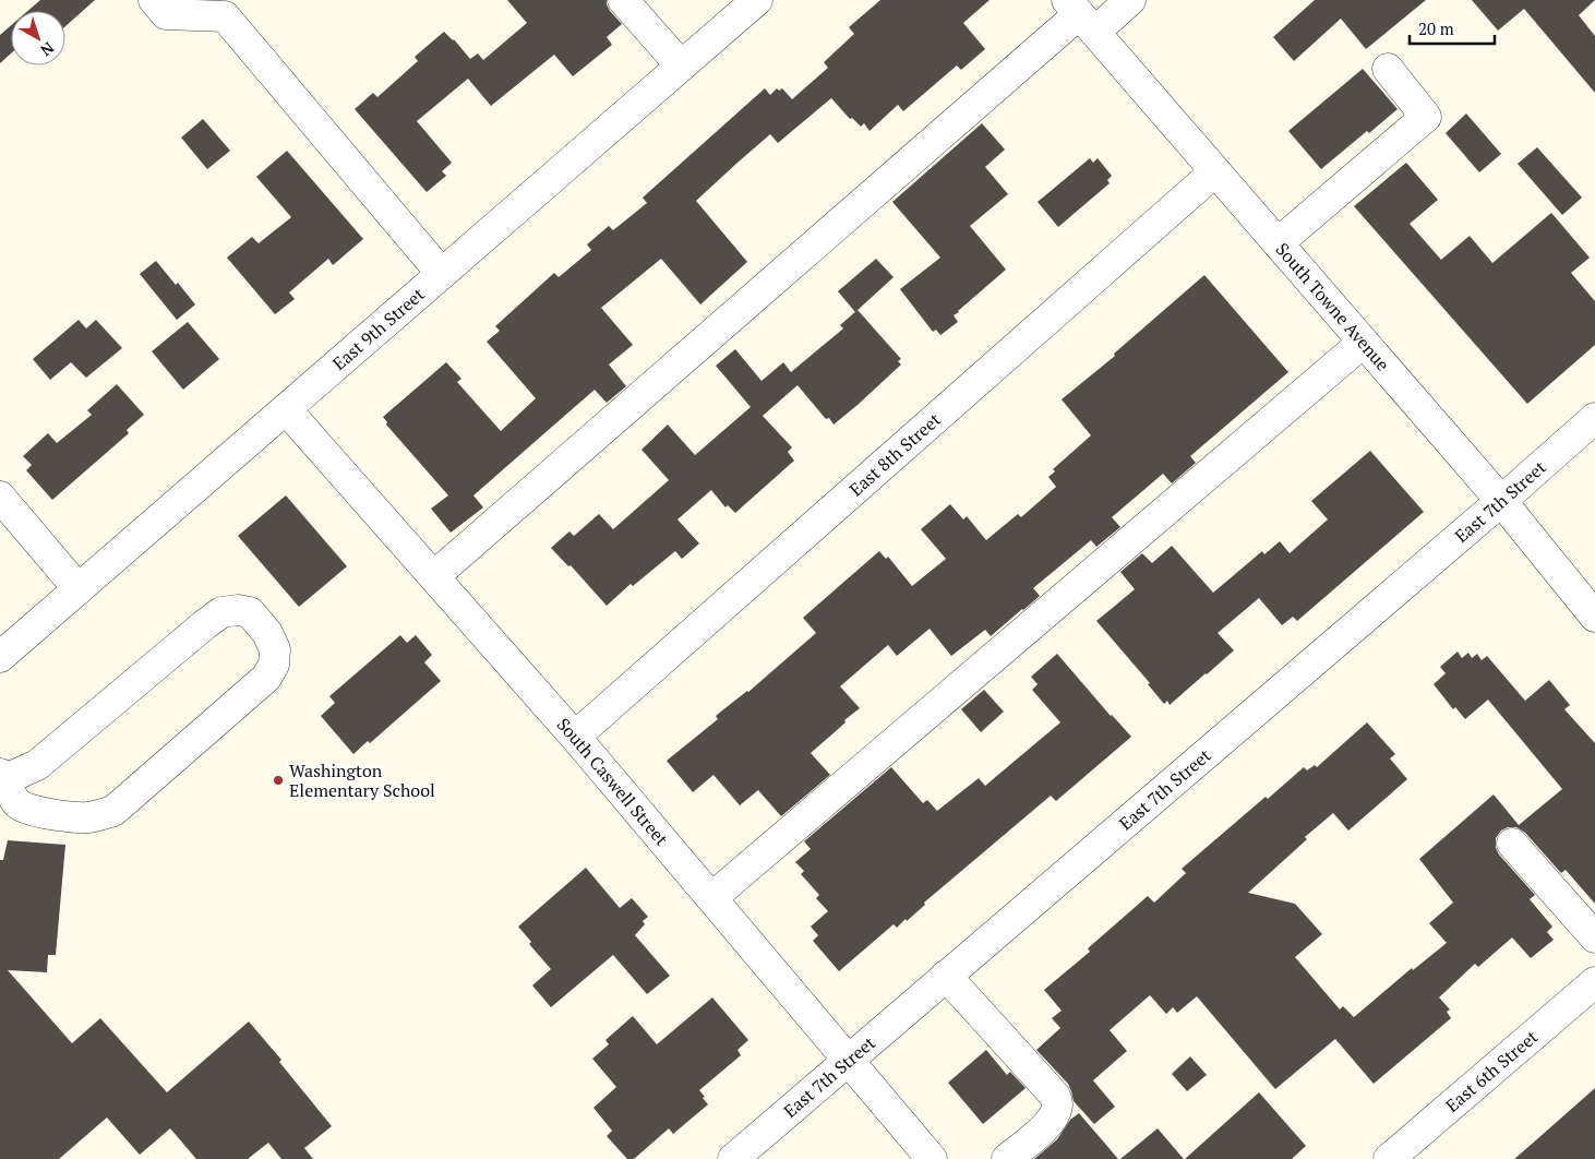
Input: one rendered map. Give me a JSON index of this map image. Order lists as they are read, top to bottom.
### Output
{
  "streets": {
    "street": [
      "South Towne Avenue",
      "East 9th Street",
      "East 8th Street",
      "East 7th Street",
      "South Caswell Street",
      "East 6th Street"
    ]
  },
  "crossings": [
    ["South Towne Avenue", "East 8th Street"],
    ["South Towne Avenue", "East 7th Street"],
    ["East 9th Street", "South Caswell Street"],
    ["East 8th Street", "South Caswell Street"],
    ["East 7th Street", "South Caswell Street"]
  ],
  "places": ["Washington Elementary School"],
  "scale_bar": "20 m",
  "north": "bottom right"
}
